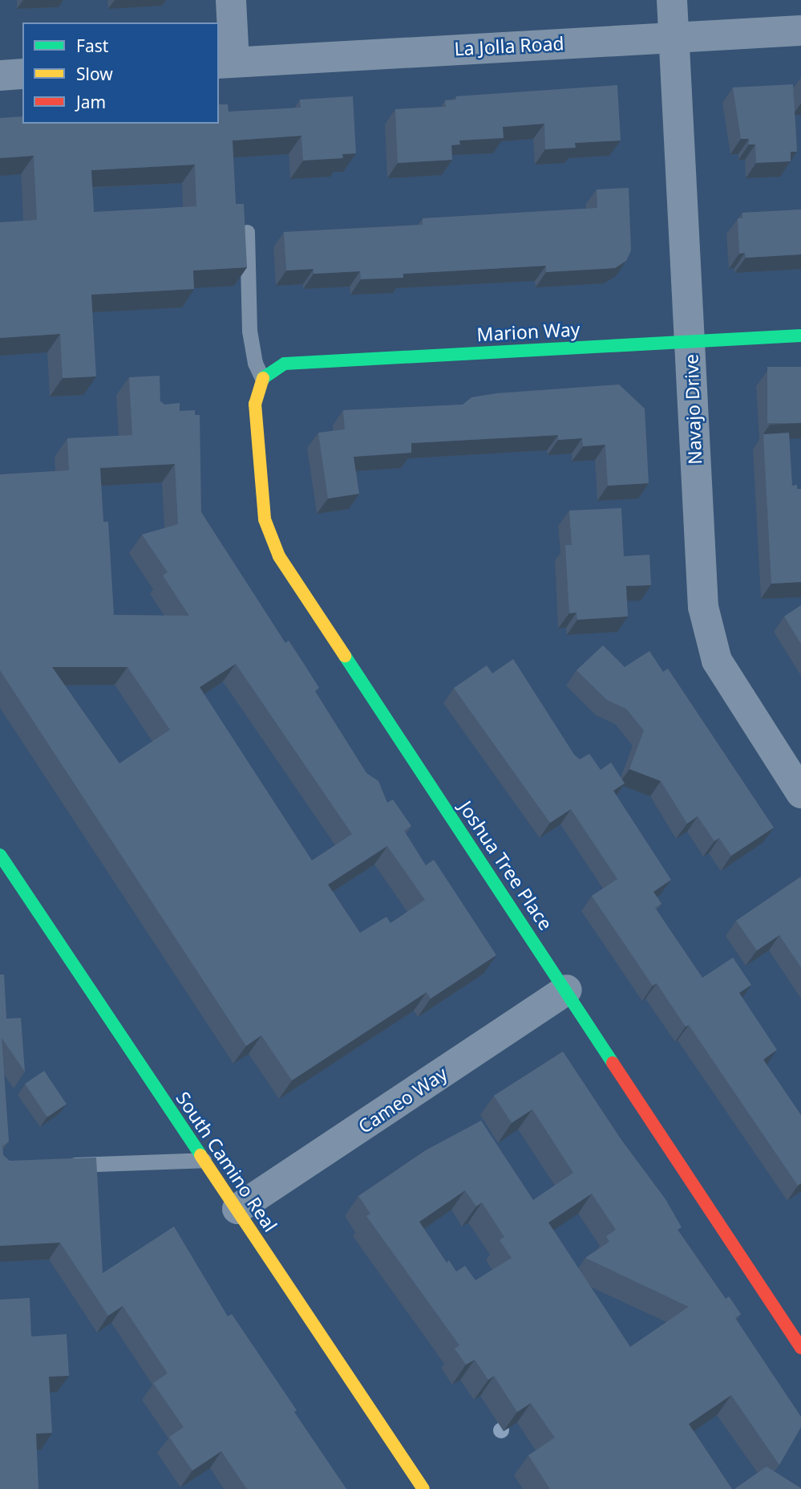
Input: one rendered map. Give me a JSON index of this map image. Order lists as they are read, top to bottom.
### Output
{
  "streets": {
    "street": [
      "La Jolla Road",
      "Marion Way",
      "Navajo Drive",
      "Joshua Tree Place",
      "Cameo Way",
      "South Camino Real"
    ]
  },
  "crossings": [
    ["La Jolla Road", "Navajo Drive"],
    ["Marion Way", "Navajo Drive"],
    ["Marion Way", "Joshua Tree Place"],
    ["Joshua Tree Place", "Cameo Way"],
    ["Cameo Way", "South Camino Real"]
  ],
  "legend": ["Fast", "Slow", "Jam"]
}
